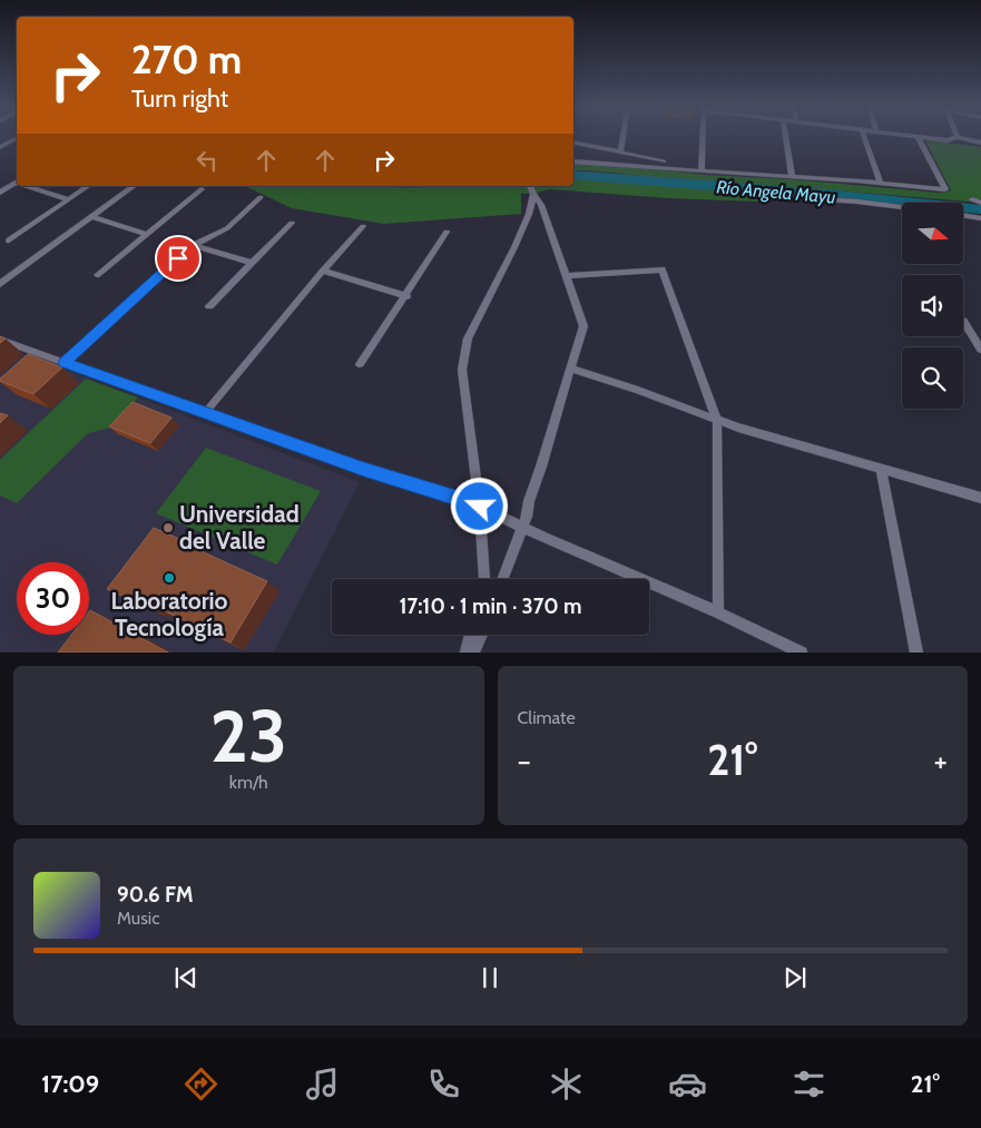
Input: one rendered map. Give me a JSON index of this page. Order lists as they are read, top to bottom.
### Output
{
  "water": ["Río Angela Mayu"],
  "places": ["Universidad del Valle", "Laboratorio Tecnología"],
  "north": "right",
  "page": {
    "turn": ["270 m", "Turn right"],
    "limit": "30",
    "trip": "17:10 · 1 min · 370 m",
    "tile": [
      ["23", "km/h"],
      "Climate"
    ],
    "heat": ["−", "21°", "+"],
    "song": ["90.6 FM", "Music"],
    "tabs": ["17:09", "21°"]
  }
}
